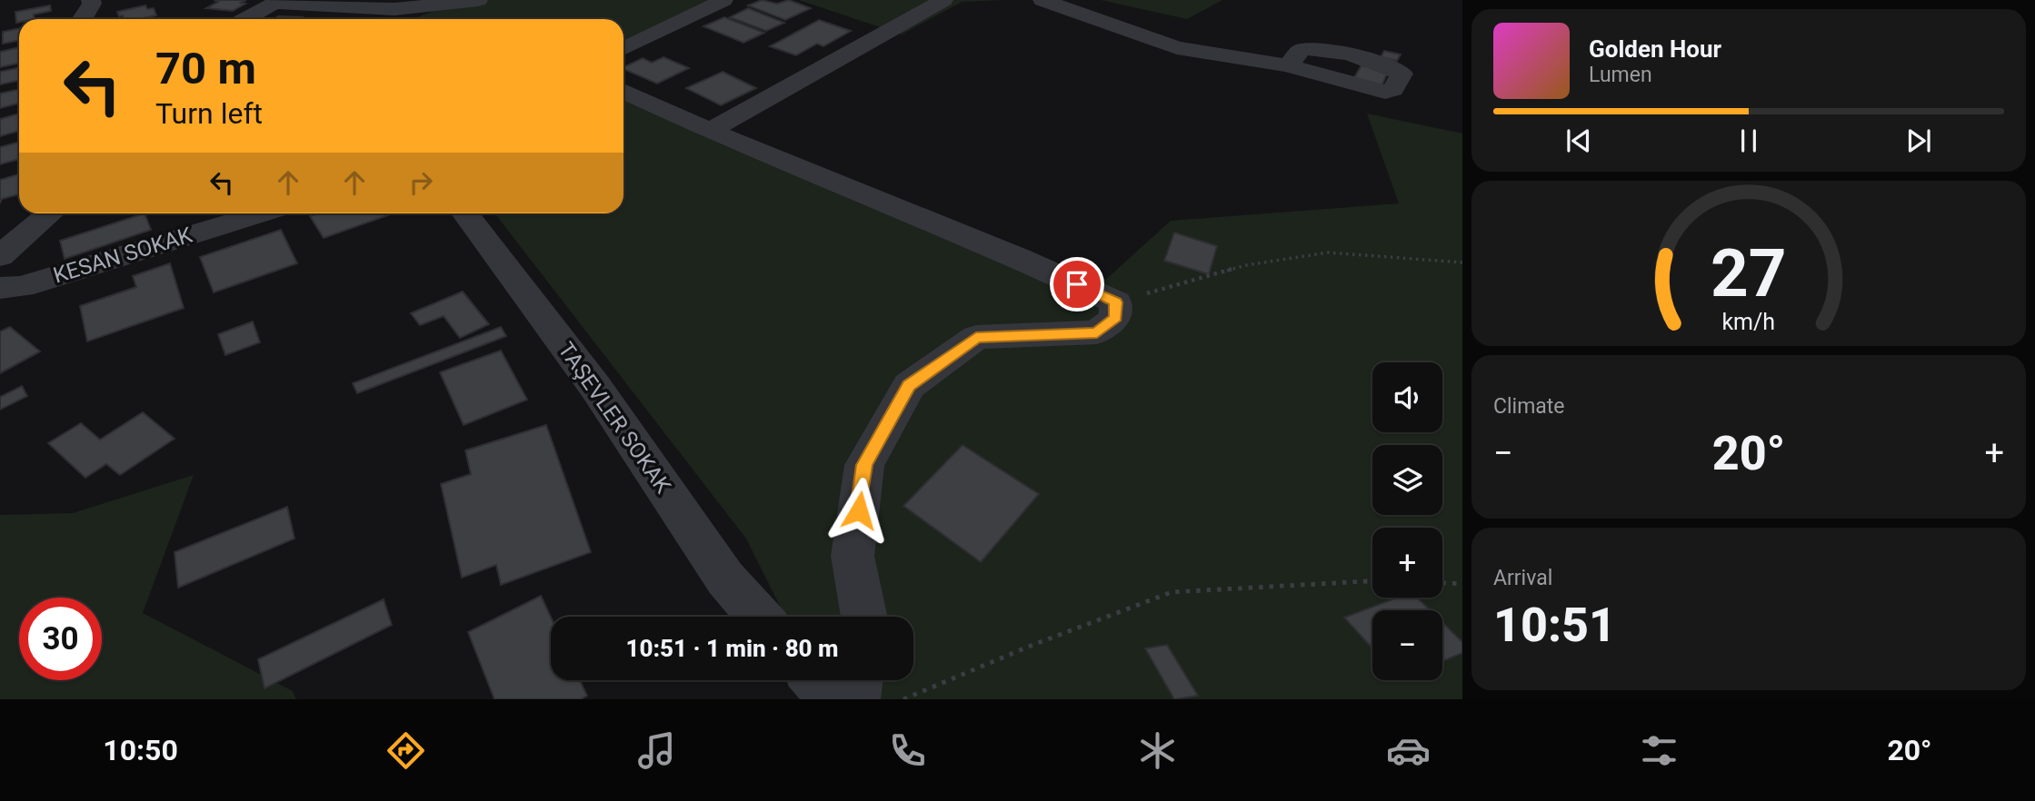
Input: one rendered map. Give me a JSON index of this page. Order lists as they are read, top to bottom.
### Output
{
  "streets": {
    "street": ["KESAN SOKAK", "TAŞEVLER SOKAK"]
  },
  "page": {
    "turn": ["70 m", "Turn left"],
    "song": ["Golden Hour", "Lumen"],
    "tile": [
      "Climate",
      ["Arrival", "10:51"]
    ],
    "map_buttons": ["+", "−"],
    "heat": ["−", "20°", "+"],
    "limit": "30",
    "trip": "10:51 · 1 min · 80 m",
    "tabs": ["10:50", "20°"],
    "gauge": ["27", "km/h"]
  }
}
